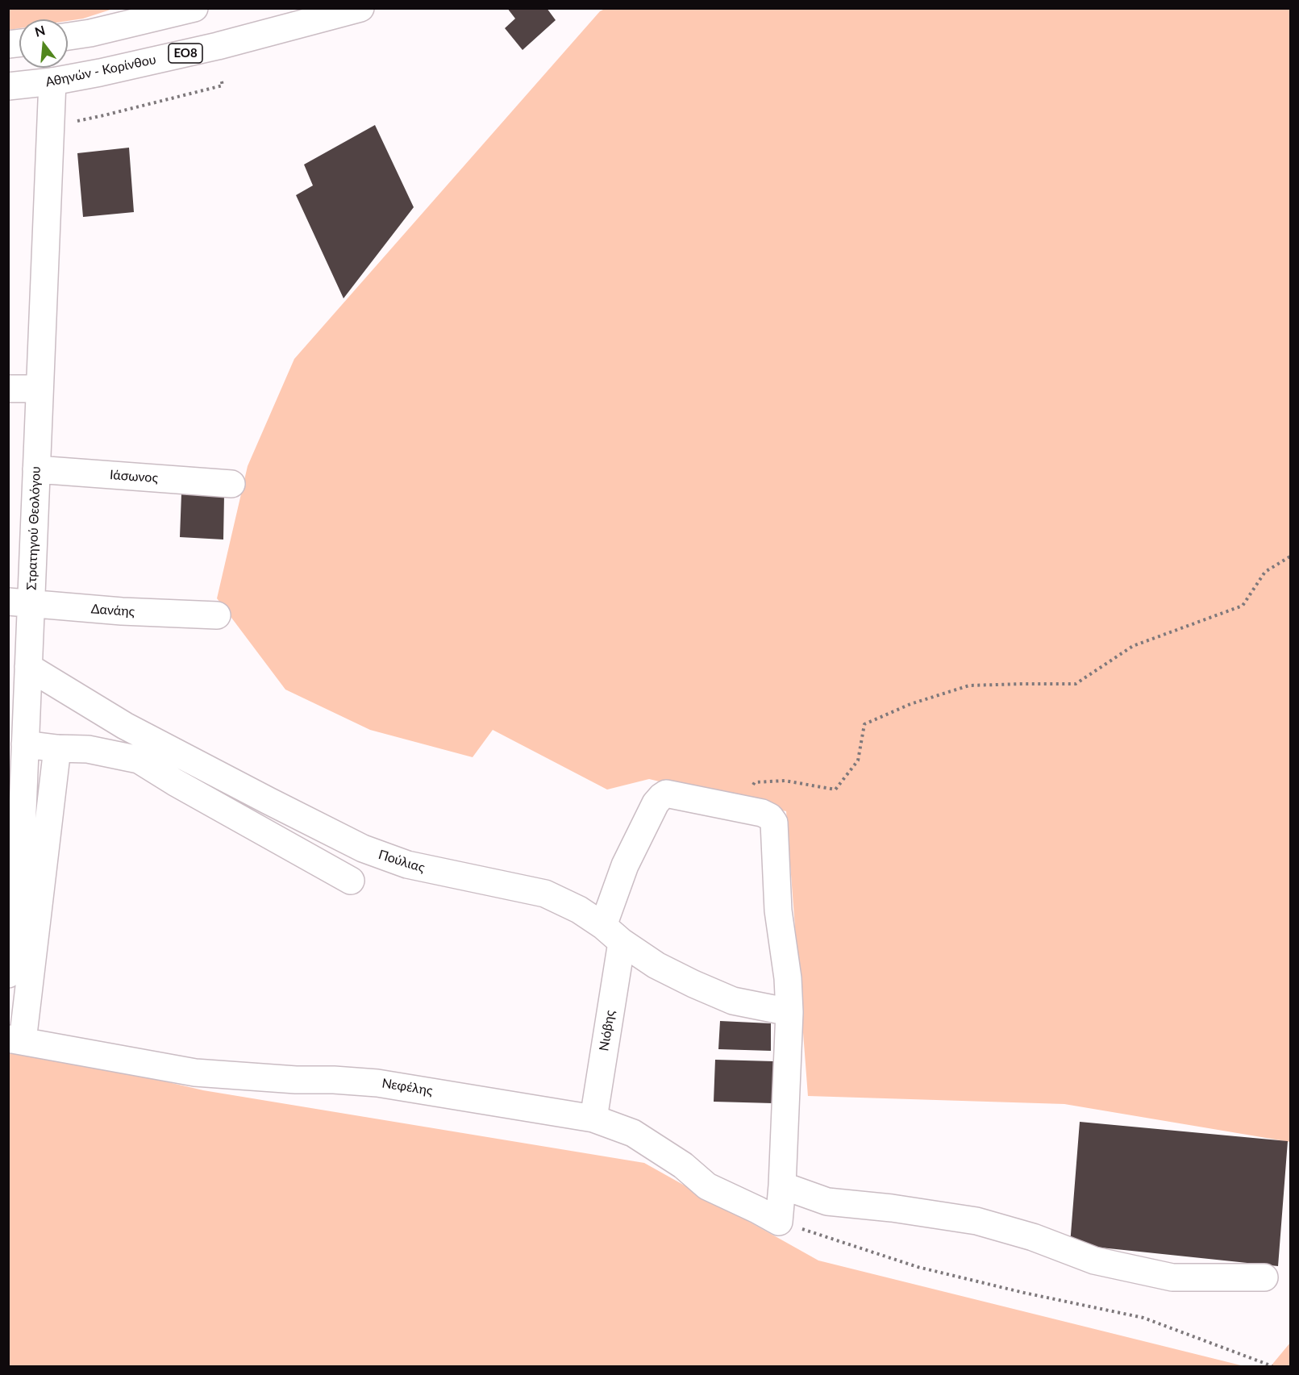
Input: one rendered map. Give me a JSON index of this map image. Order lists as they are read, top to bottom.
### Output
{
  "streets": {
    "main road": [
      "ΕΟ8",
      "Αθηνών - Κορίνθου",
      "Ιάσωνος",
      "Στρατηγού Θεολόγου",
      "Δανάης",
      "Πούλιας",
      "Νιόβης",
      "Νεφέλης"
    ]
  },
  "crossings": [
    ["Αθηνών - Κορίνθου", "Στρατηγού Θεολόγου"],
    ["Ιάσωνος", "Στρατηγού Θεολόγου"],
    ["Στρατηγού Θεολόγου", "Δανάης"],
    ["Στρατηγού Θεολόγου", "Πούλιας"],
    ["Πούλιας", "Νιόβης"],
    ["Νιόβης", "Νεφέλης"]
  ],
  "north": "top"
}
